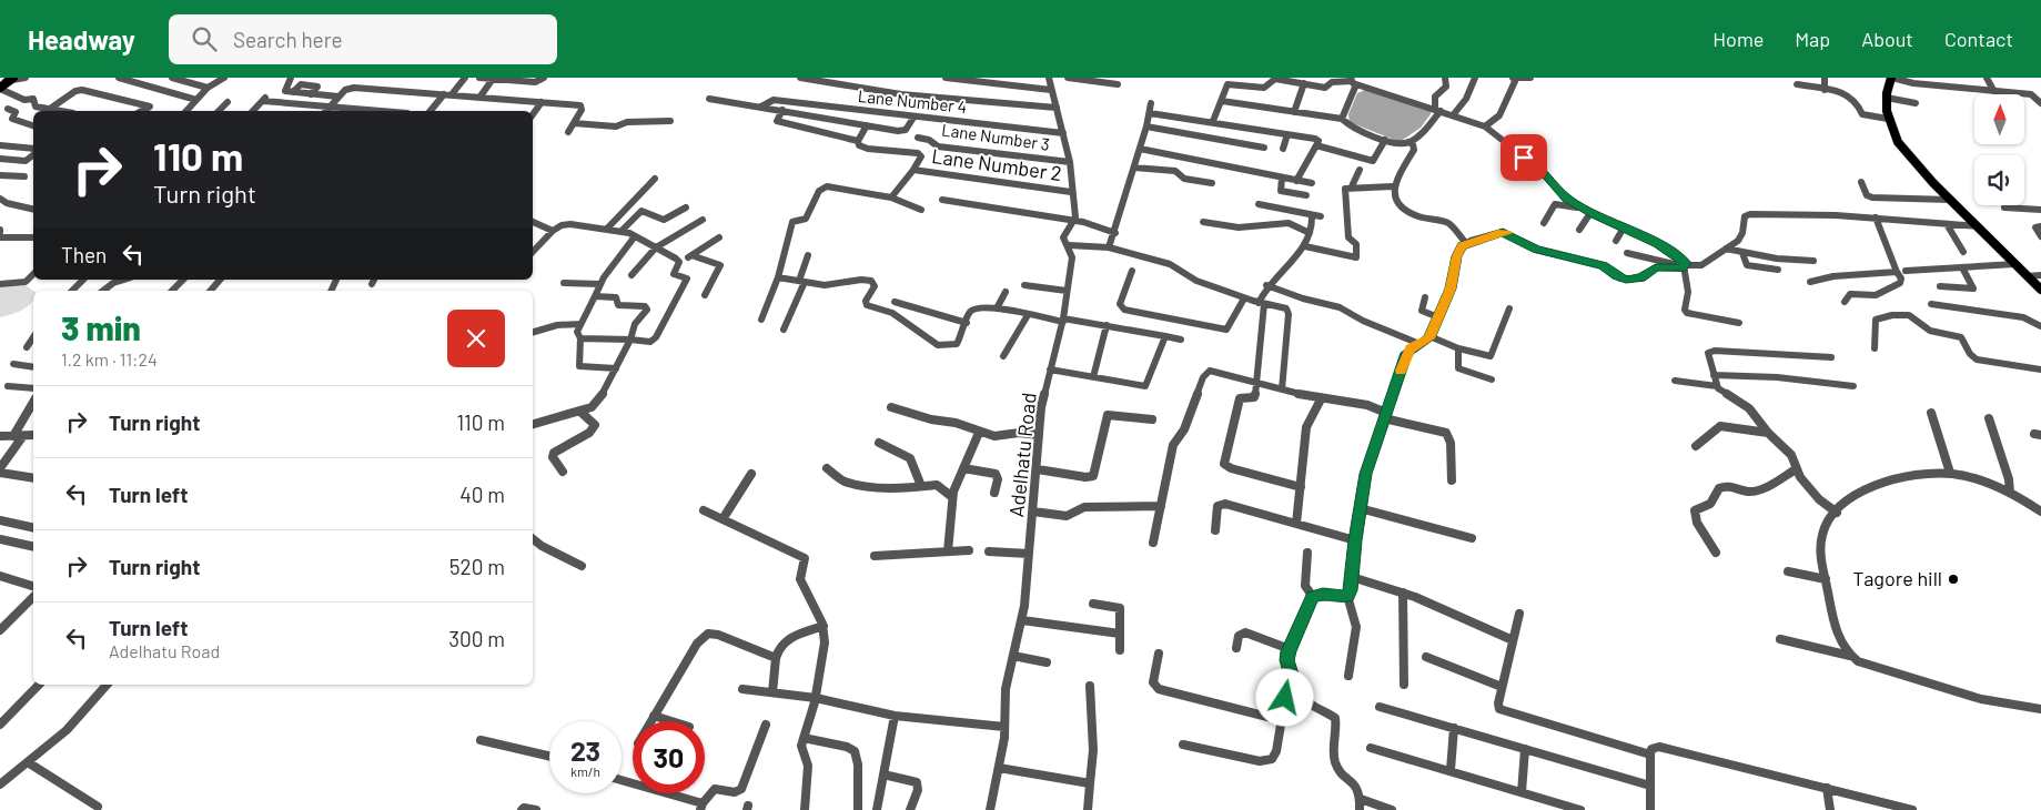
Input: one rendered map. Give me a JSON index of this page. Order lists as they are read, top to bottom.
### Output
{
  "streets": {
    "street": [
      "Lane Number 4",
      "Lane Number 3",
      "Lane Number 2",
      "Adelhatu Road"
    ]
  },
  "crossings": [
    ["Lane Number 4", "Adelhatu Road"],
    ["Lane Number 3", "Adelhatu Road"],
    ["Lane Number 2", "Adelhatu Road"]
  ],
  "places": ["Tagore hill"],
  "north": "top",
  "page": {
    "header": "Headway",
    "search": "Search here",
    "nav": [
      "Home",
      "Map",
      "About",
      "Contact"
    ],
    "turn": ["110 m", "Turn right"],
    "then": "Then",
    "heading": ["3 min", "1.2 km · 11:24"],
    "list": [
      {
        "name": "Turn right",
        "value": "110 m"
      },
      {
        "name": "Turn left",
        "value": "40 m"
      },
      {
        "name": "Turn right",
        "value": "520 m"
      },
      {
        "name": "Turn left",
        "note": "Adelhatu Road",
        "value": "300 m"
      }
    ],
    "speed": "23 km/h",
    "limit": "30"
  }
}
